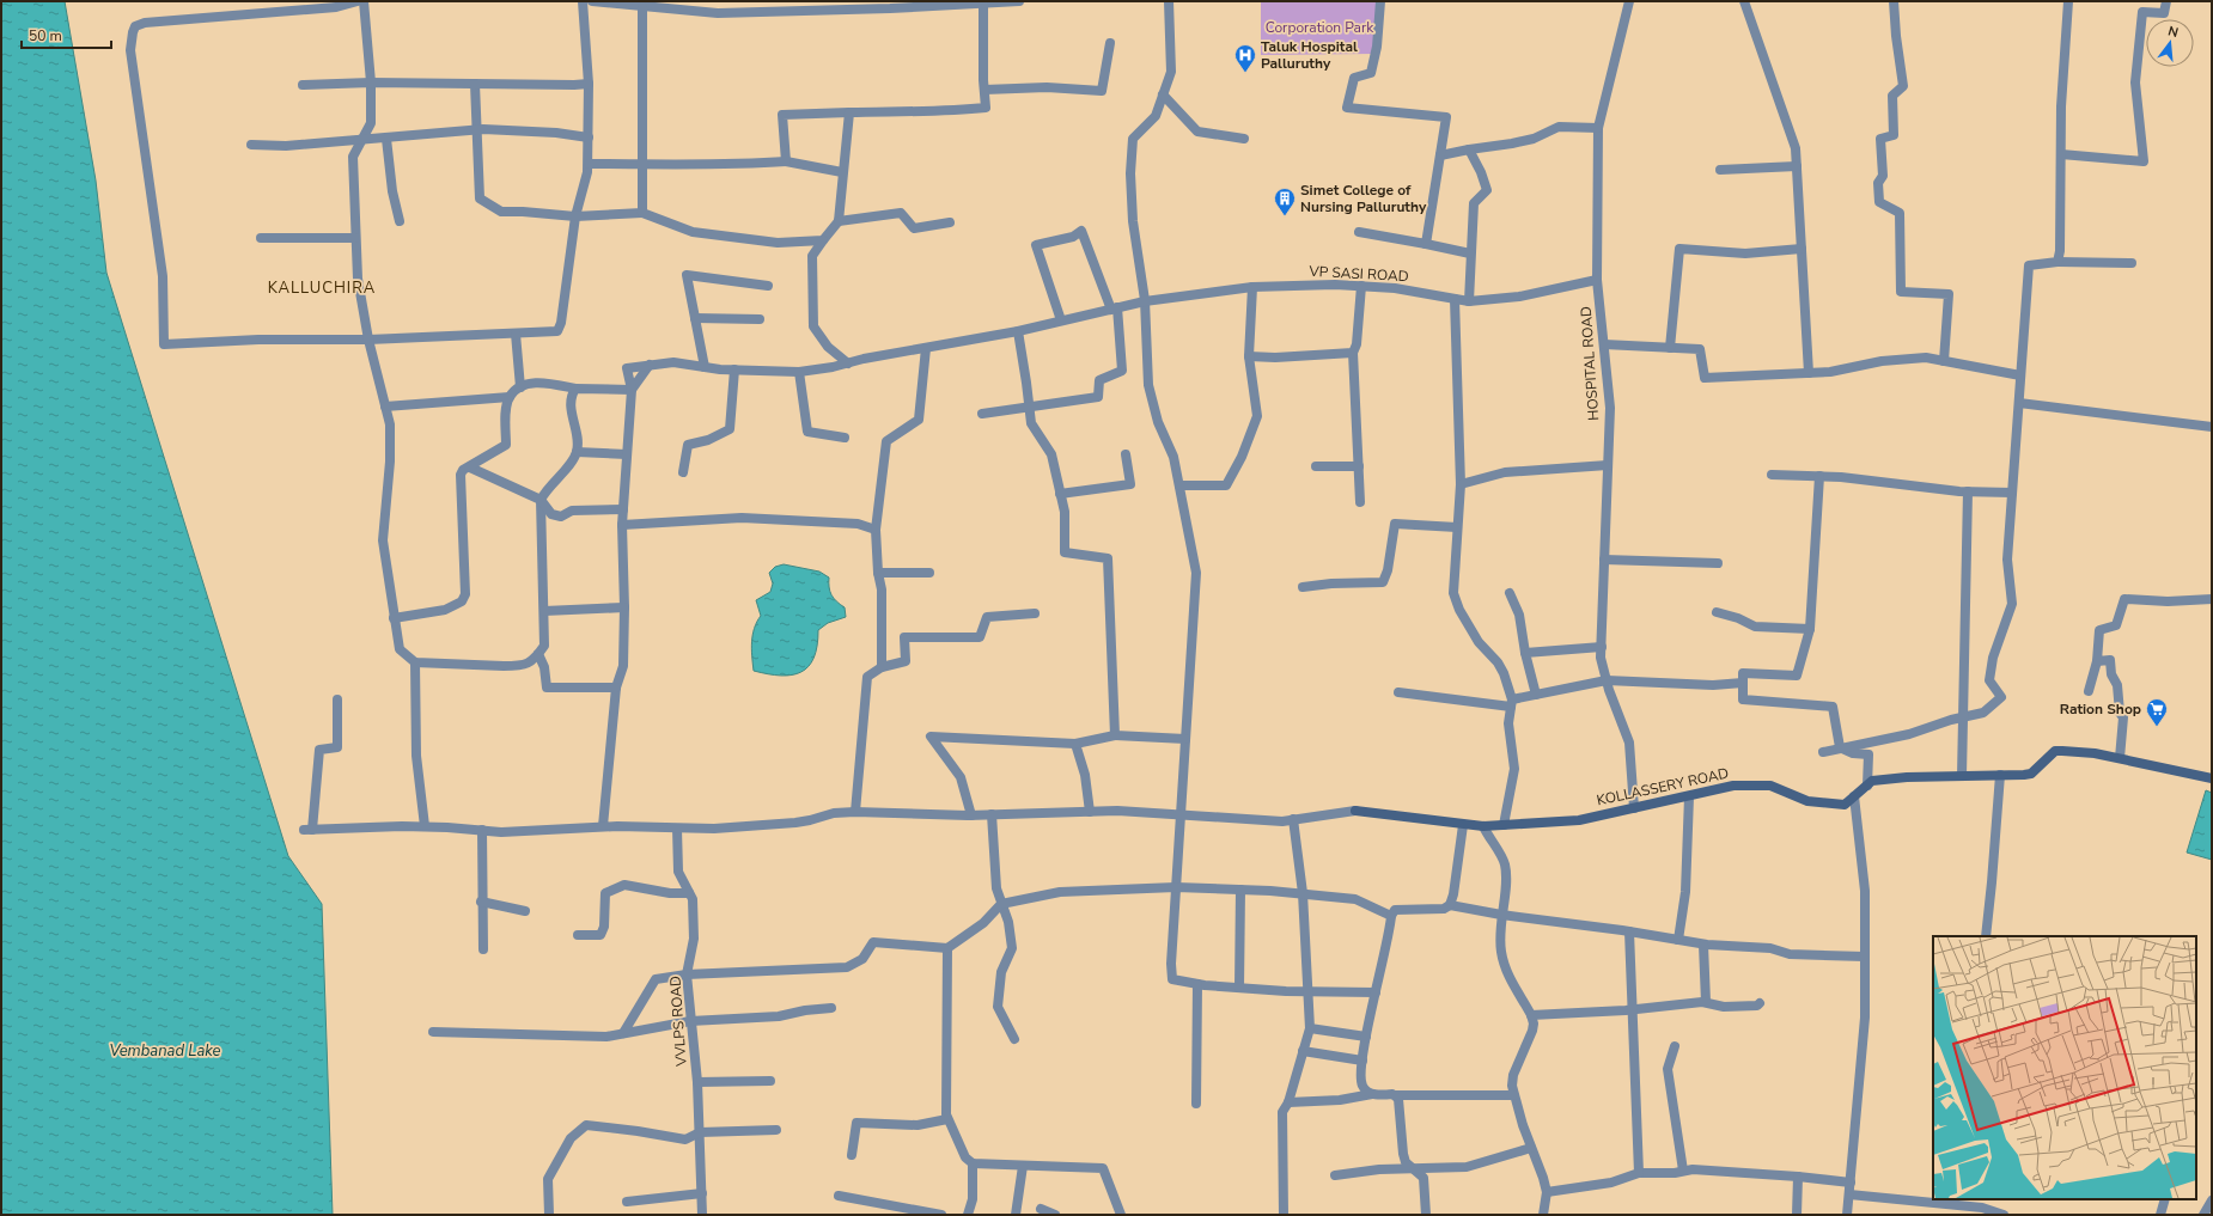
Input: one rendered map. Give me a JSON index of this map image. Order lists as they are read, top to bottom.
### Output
{
  "streets": {
    "street": [
      "VP SASI ROAD",
      "HOSPITAL ROAD",
      "KOLLASSERY ROAD",
      "VVLPS ROAD"
    ]
  },
  "crossings": [
    ["VP SASI ROAD", "HOSPITAL ROAD"],
    ["HOSPITAL ROAD", "KOLLASSERY ROAD"]
  ],
  "districts": ["KALLUCHIRA"],
  "water": ["Vembanad Lake"],
  "parks": ["Corporation Park"],
  "places": {
    "hospital": ["Taluk Hospital Palluruthy"],
    "building": ["Simet College of Nursing Palluruthy"],
    "supermarket": ["Ration Shop"]
  },
  "scale_bar": "50 m",
  "north": "top"
}
